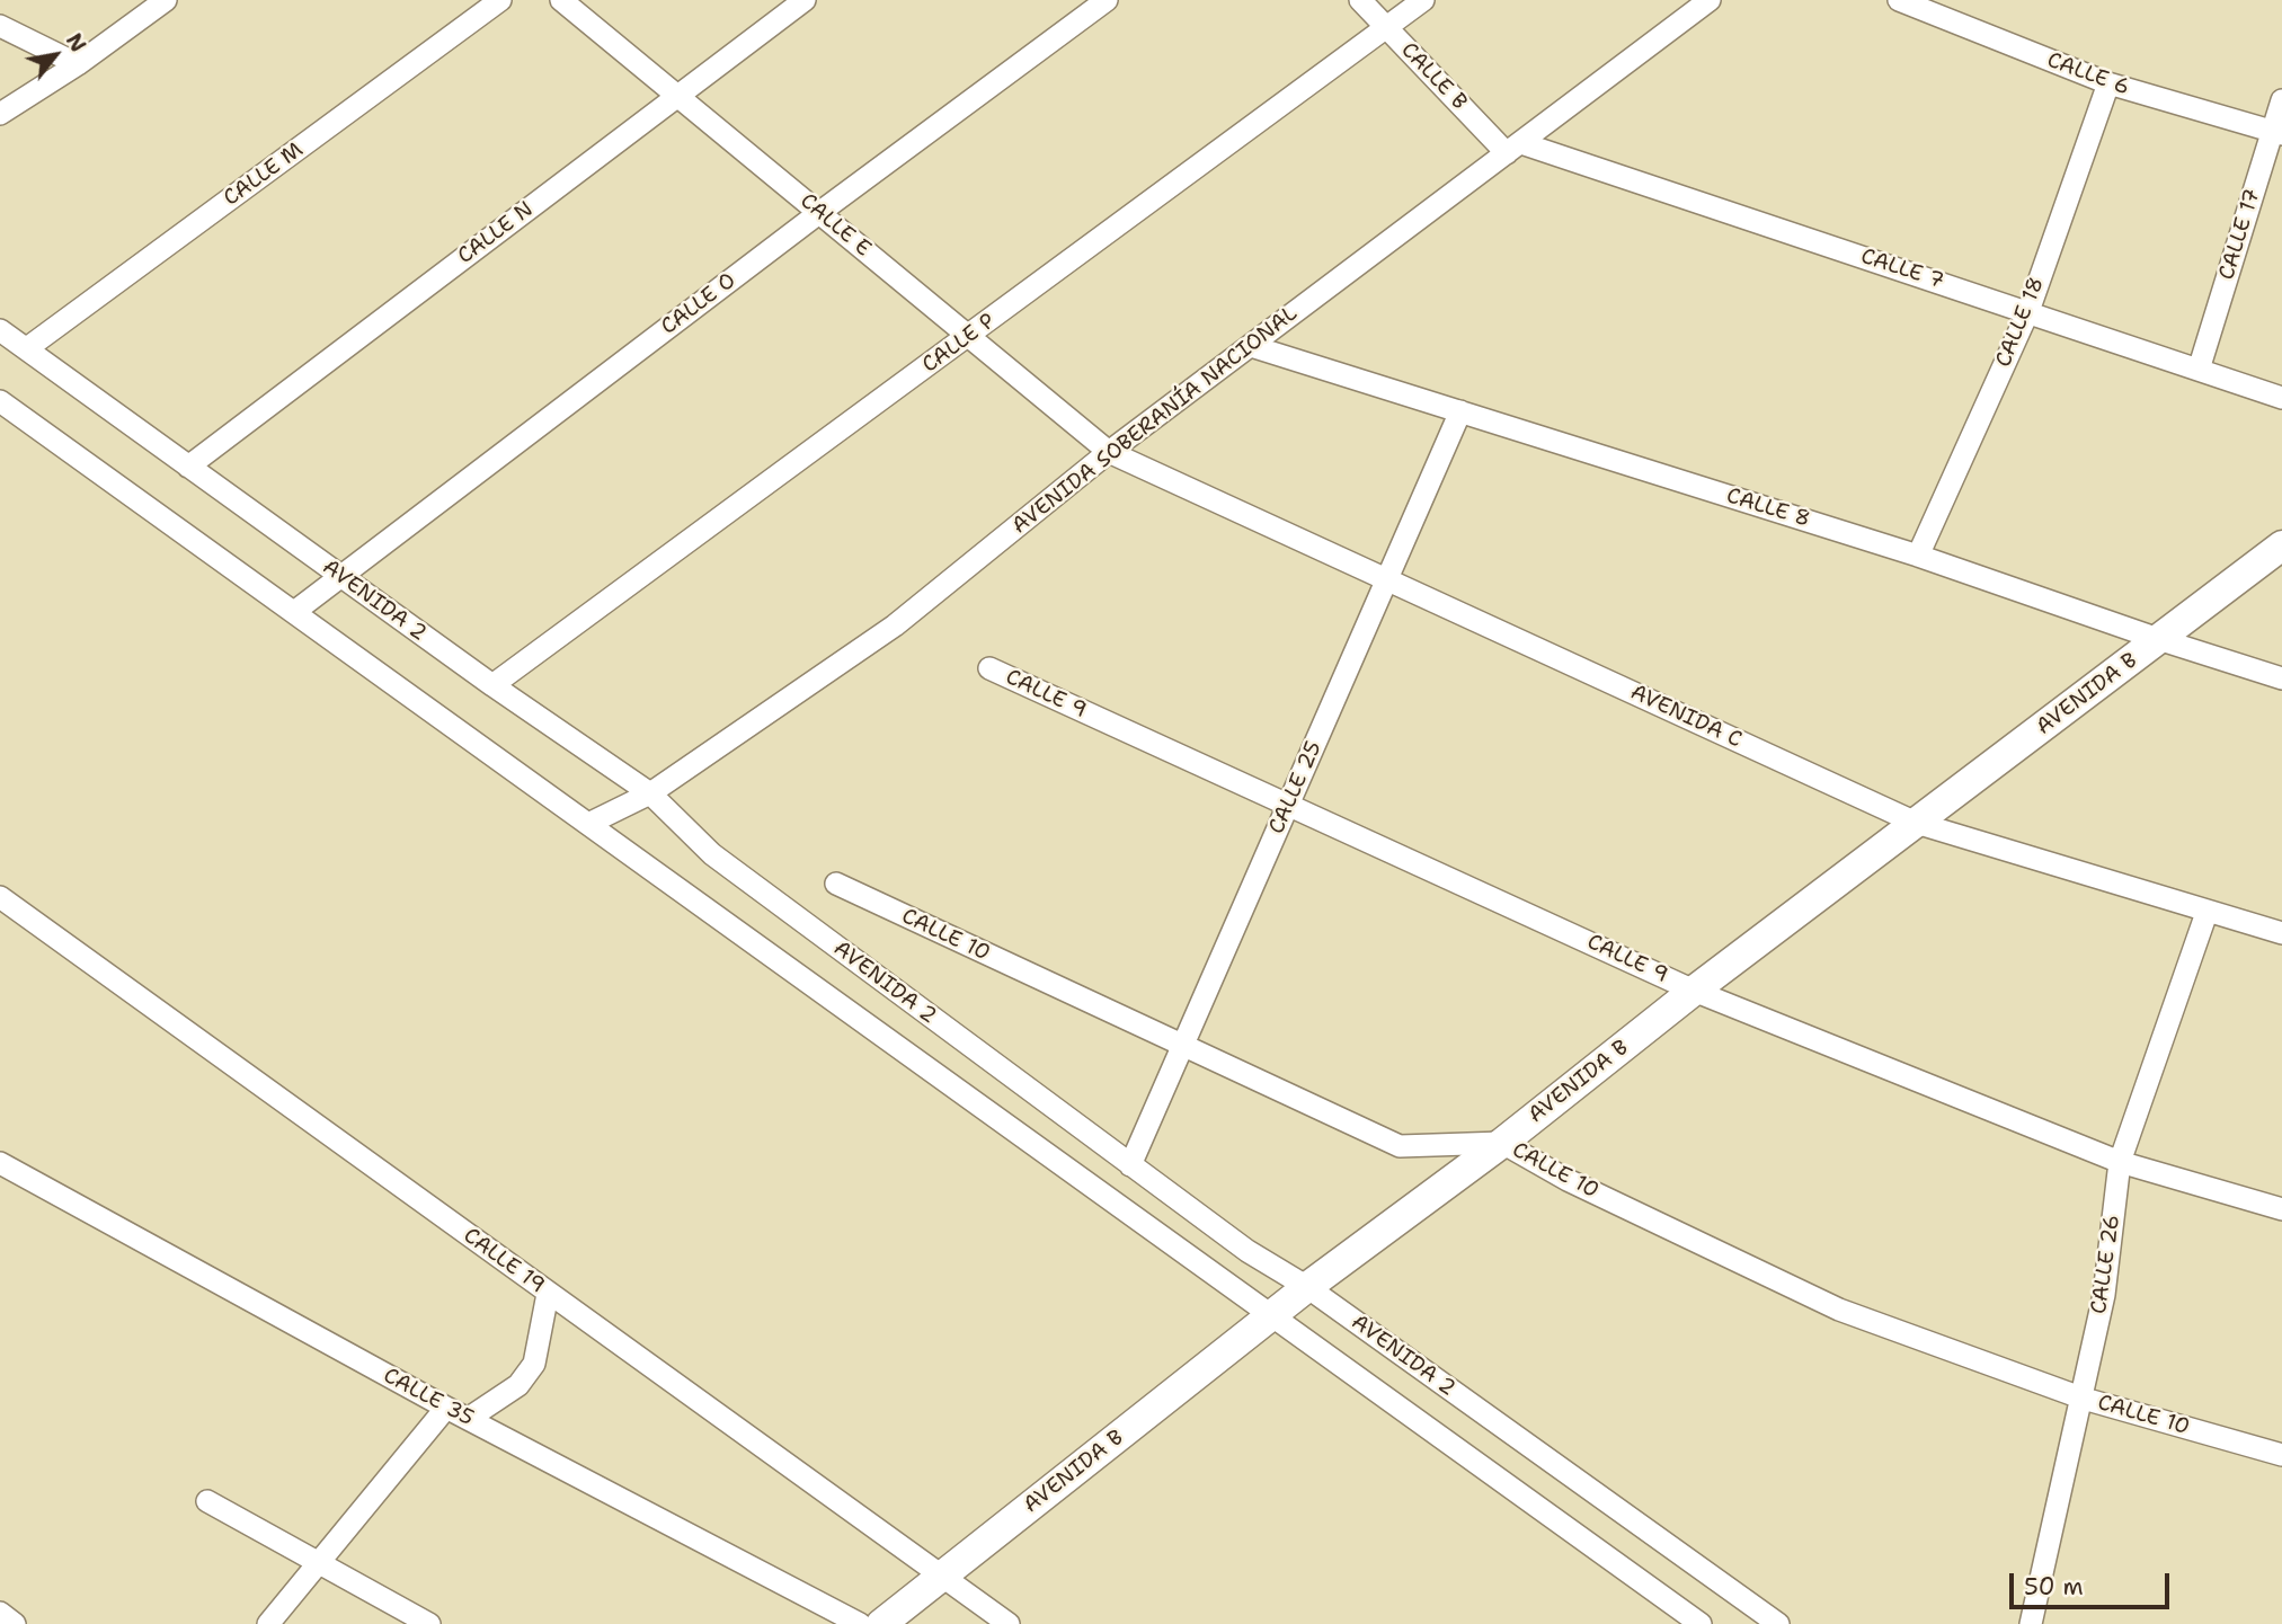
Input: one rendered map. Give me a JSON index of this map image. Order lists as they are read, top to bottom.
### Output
{
  "streets": {
    "street": [
      "CALLE 6",
      "CALLE B",
      "CALLE M",
      "CALLE E",
      "CALLE N",
      "CALLE 17",
      "CALLE 7",
      "CALLE O",
      "CALLE 18",
      "CALLE P",
      "AVENIDA SOBERANÍA NACIONAL",
      "CALLE 8",
      "AVENIDA 2",
      "CALLE 9",
      "AVENIDA B",
      "AVENIDA C",
      "CALLE 25",
      "CALLE 10",
      "CALLE 19",
      "CALLE 26",
      "CALLE 35"
    ]
  },
  "crossings": [
    ["CALLE 6", "CALLE 17"],
    ["CALLE 6", "CALLE 18"],
    ["CALLE B", "CALLE 7"],
    ["CALLE B", "CALLE P"],
    ["CALLE B", "AVENIDA SOBERANÍA NACIONAL"],
    ["CALLE M", "AVENIDA 2"],
    ["CALLE E", "CALLE N"],
    ["CALLE E", "CALLE O"],
    ["CALLE E", "CALLE P"],
    ["CALLE E", "AVENIDA SOBERANÍA NACIONAL"],
    ["CALLE E", "AVENIDA C"],
    ["CALLE N", "AVENIDA 2"],
    ["CALLE 17", "CALLE 7"],
    ["CALLE 7", "CALLE 18"],
    ["CALLE 7", "AVENIDA SOBERANÍA NACIONAL"],
    ["CALLE O", "AVENIDA 2"],
    ["CALLE 18", "CALLE 8"],
    ["CALLE P", "AVENIDA 2"],
    ["AVENIDA SOBERANÍA NACIONAL", "CALLE 8"],
    ["AVENIDA SOBERANÍA NACIONAL", "AVENIDA 2"],
    ["AVENIDA SOBERANÍA NACIONAL", "AVENIDA C"],
    ["CALLE 8", "AVENIDA B"],
    ["CALLE 8", "CALLE 25"],
    ["AVENIDA 2", "AVENIDA B"],
    ["AVENIDA 2", "CALLE 25"],
    ["CALLE 9", "AVENIDA B"],
    ["CALLE 9", "CALLE 25"],
    ["CALLE 9", "CALLE 26"],
    ["AVENIDA B", "AVENIDA C"],
    ["AVENIDA B", "CALLE 10"],
    ["AVENIDA B", "CALLE 19"],
    ["AVENIDA C", "CALLE 25"],
    ["AVENIDA C", "CALLE 26"],
    ["CALLE 25", "CALLE 10"],
    ["CALLE 10", "CALLE 26"]
  ],
  "scale_bar": "50 m",
  "north": "top right"
}
